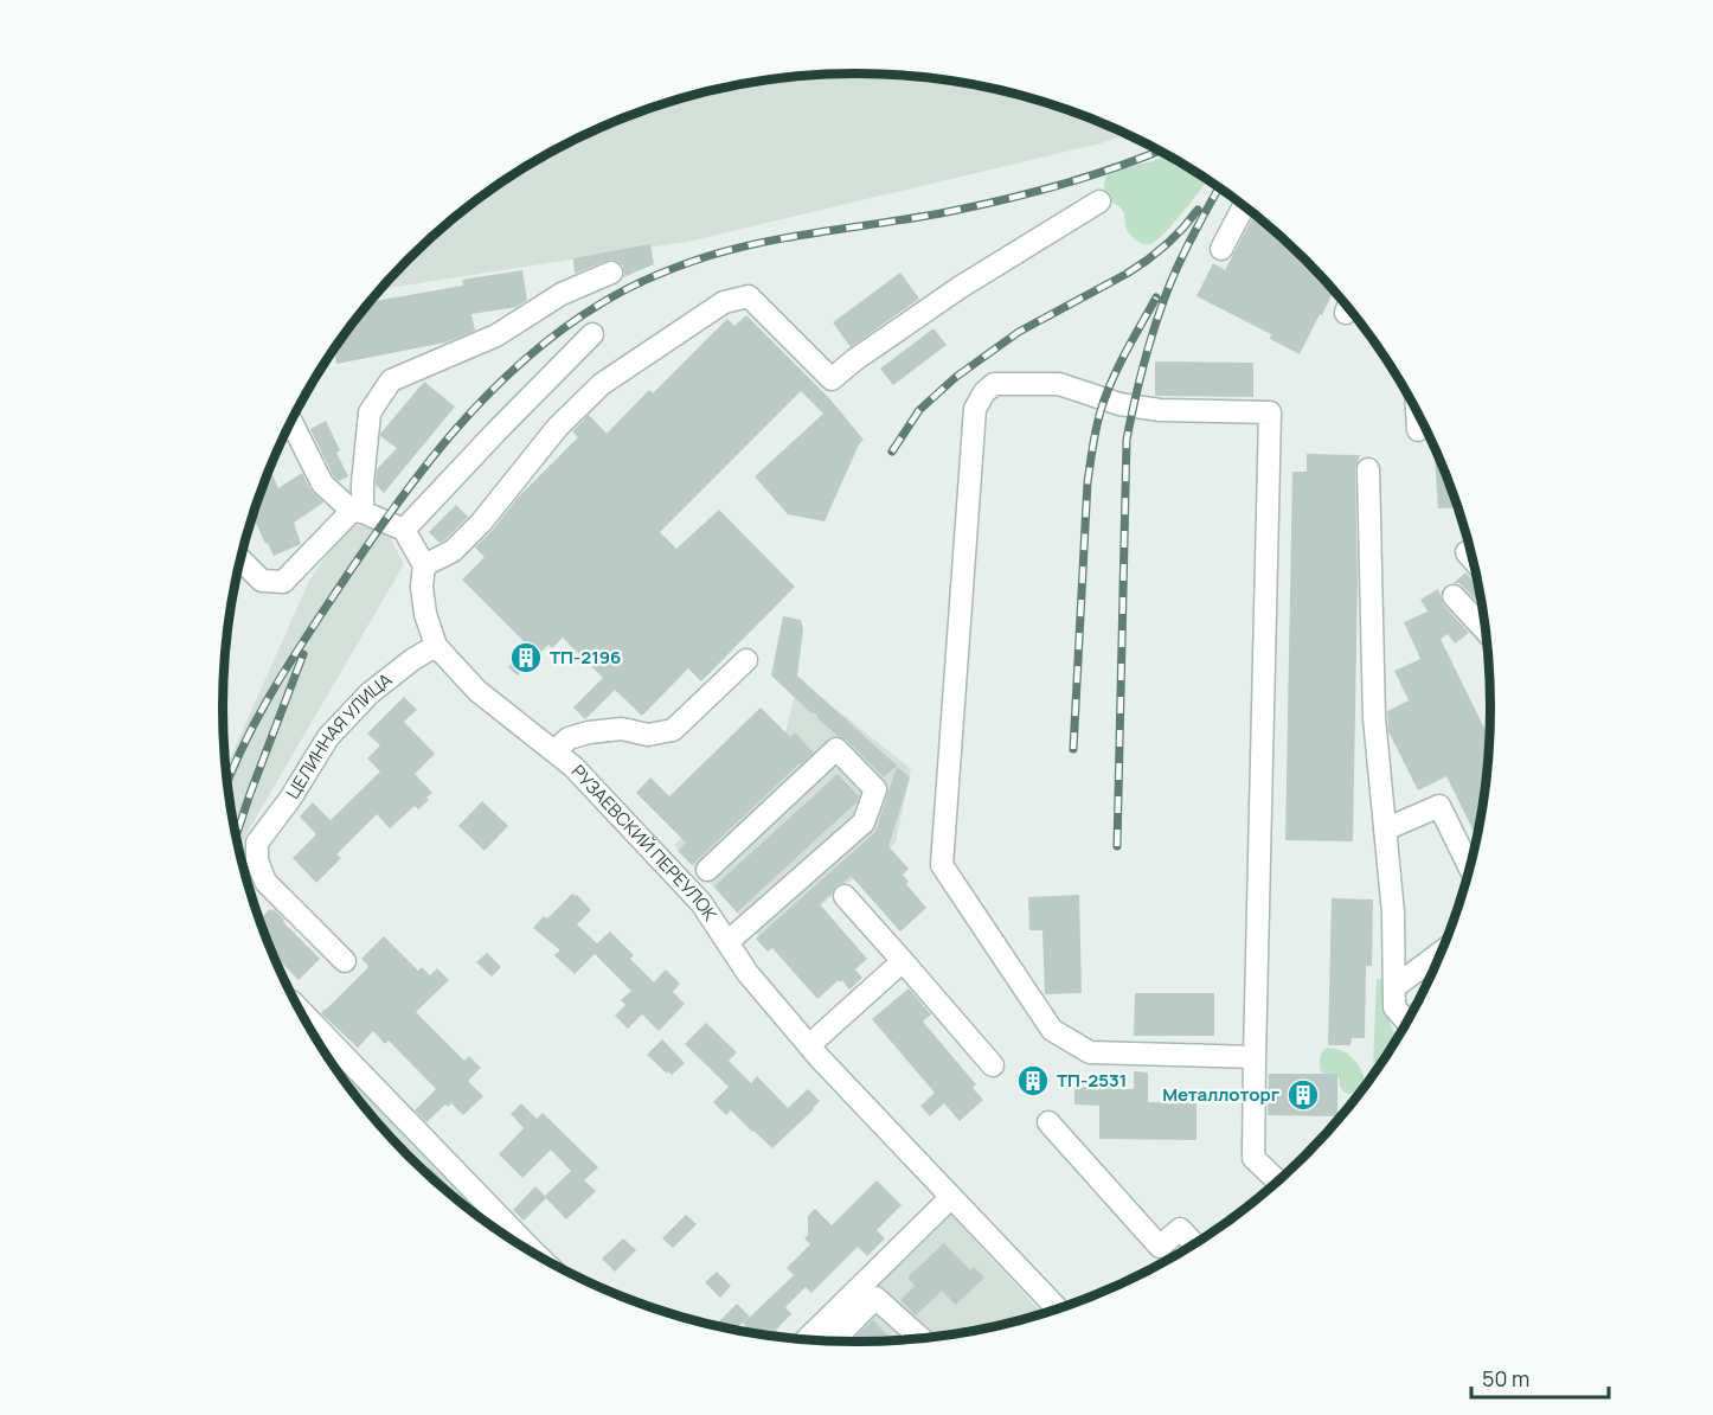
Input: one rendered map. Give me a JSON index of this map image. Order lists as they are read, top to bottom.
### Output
{
  "streets": {
    "street": ["ЦЕЛИННАЯ УЛИЦА", "РУЗАЕВСКИЙ ПЕРЕУЛОК"]
  },
  "crossings": [
    ["ЦЕЛИННАЯ УЛИЦА", "РУЗАЕВСКИЙ ПЕРЕУЛОК"]
  ],
  "places": {
    "building": ["ТП-2196", "ТП-2531", "Металлоторг"]
  },
  "scale_bar": "50 m"
}
